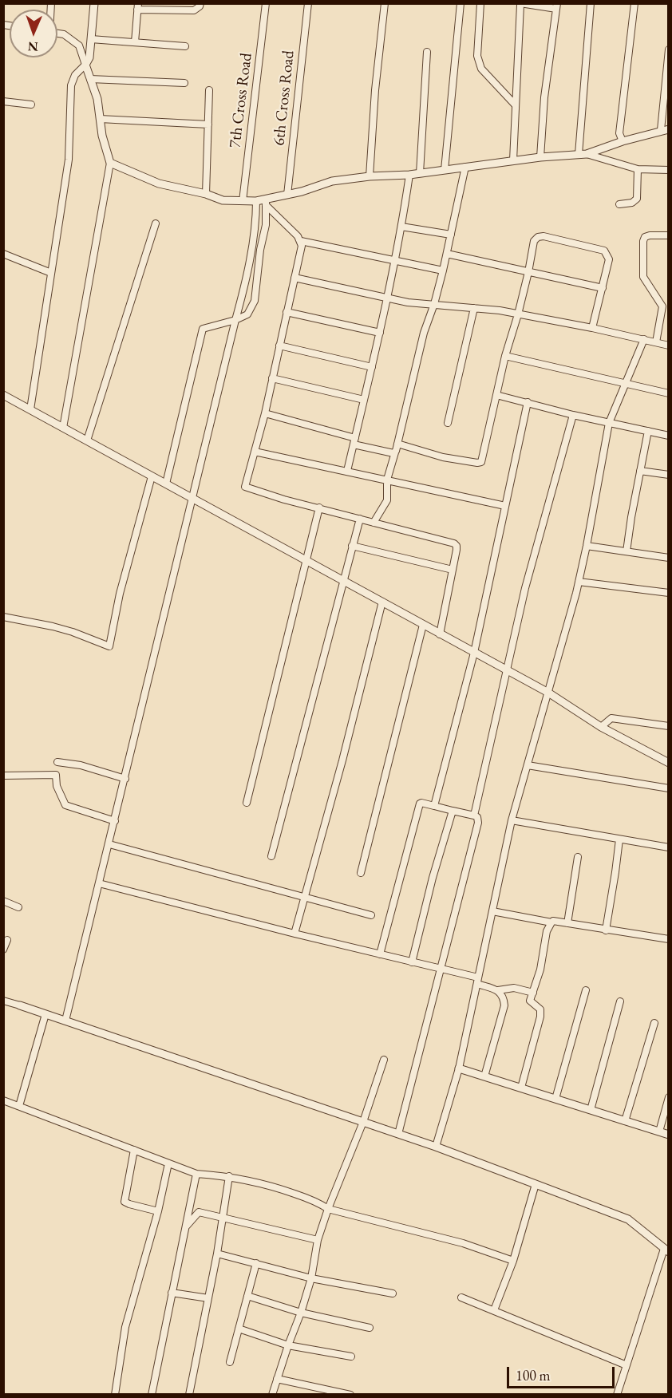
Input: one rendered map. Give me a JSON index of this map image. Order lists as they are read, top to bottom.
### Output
{
  "streets": {
    "street": ["6th Cross Road", "7th Cross Road"]
  },
  "scale_bar": "100 m",
  "north": "bottom"
}
